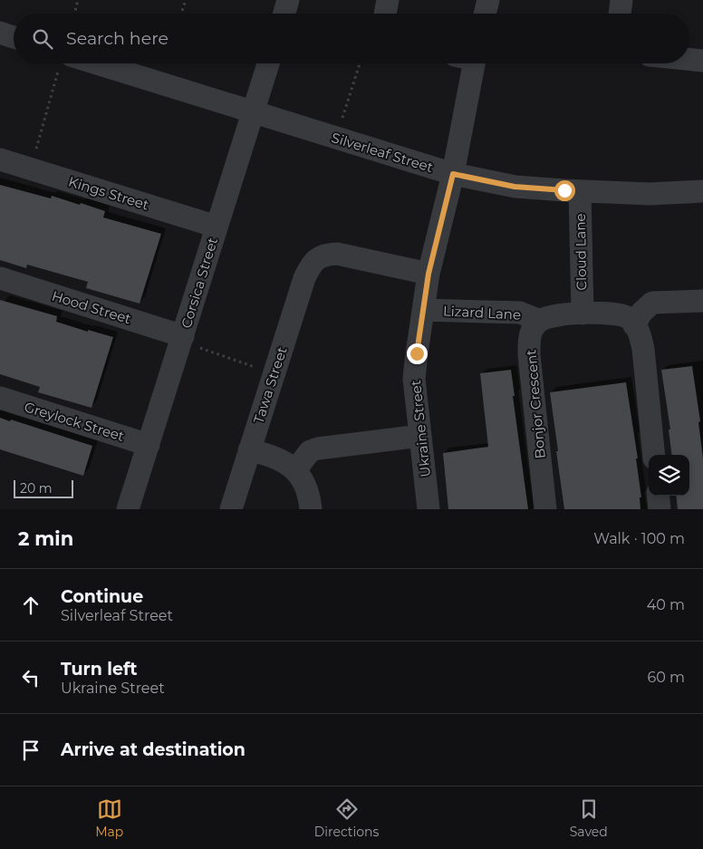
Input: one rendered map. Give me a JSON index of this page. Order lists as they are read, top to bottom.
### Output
{
  "streets": {
    "street": [
      "Silverleaf Street",
      "Kings Street",
      "Cloud Lane",
      "Corsica Street",
      "Hood Street",
      "Lizard Lane",
      "Tawa Street",
      "Bonjor Crescent",
      "Greylock Street",
      "Ukraine Street"
    ]
  },
  "crossings": [
    ["Silverleaf Street", "Cloud Lane"],
    ["Silverleaf Street", "Corsica Street"],
    ["Silverleaf Street", "Ukraine Street"],
    ["Kings Street", "Corsica Street"],
    ["Corsica Street", "Hood Street"],
    ["Corsica Street", "Greylock Street"],
    ["Lizard Lane", "Bonjor Crescent"],
    ["Lizard Lane", "Ukraine Street"],
    ["Tawa Street", "Ukraine Street"]
  ],
  "scale_bar": "20 m",
  "page": {
    "search": "Search here",
    "scale": "20 m",
    "heading": ["2 min", "Walk · 100 m"],
    "list": [
      ["Continue", "Silverleaf Street", "40 m"],
      ["Turn left", "Ukraine Street", "60 m"],
      "Arrive at destination"
    ],
    "nav": ["Map", "Directions", "Saved"]
  }
}
